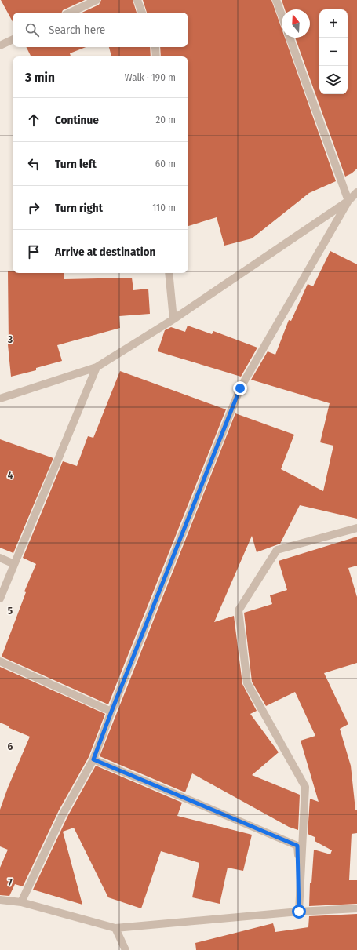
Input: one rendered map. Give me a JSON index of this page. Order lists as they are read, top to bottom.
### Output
{
  "north": "top",
  "page": {
    "map_buttons": ["+", "−"],
    "search": "Search here",
    "heading": ["3 min", "Walk · 190 m"],
    "list": [
      ["Continue", "20 m"],
      ["Turn left", "60 m"],
      ["Turn right", "110 m"],
      "Arrive at destination"
    ]
  },
  "grid": {
    "rows": [
      "3",
      "4",
      "5",
      "6",
      "7"
    ]
  }
}
